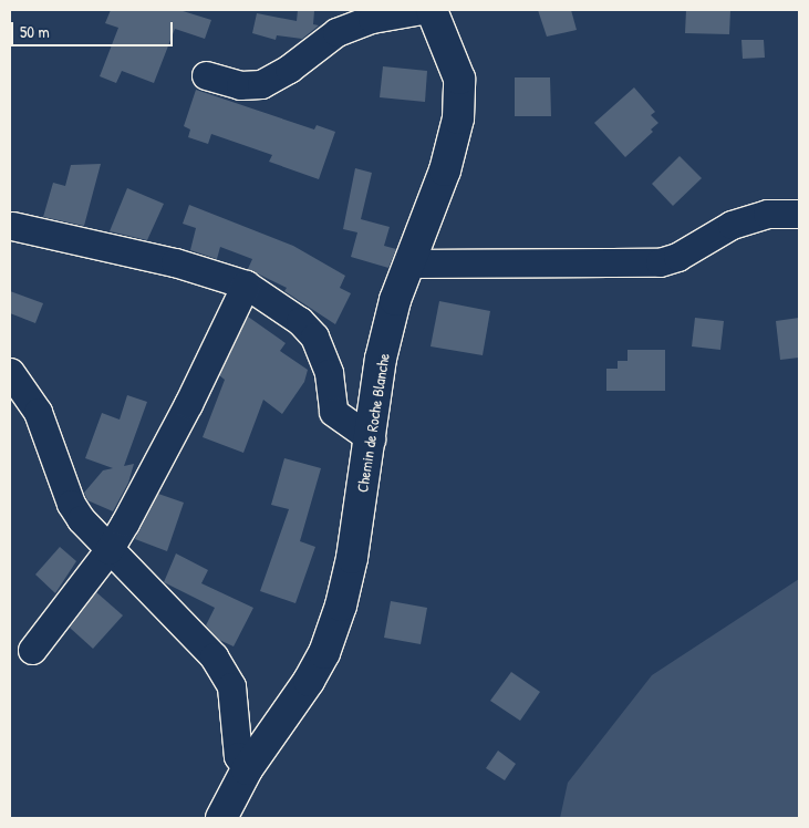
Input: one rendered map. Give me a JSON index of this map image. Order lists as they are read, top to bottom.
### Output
{
  "streets": {
    "main road": ["Chemin de Roche Blanche"]
  },
  "scale_bar": "50 m"
}
